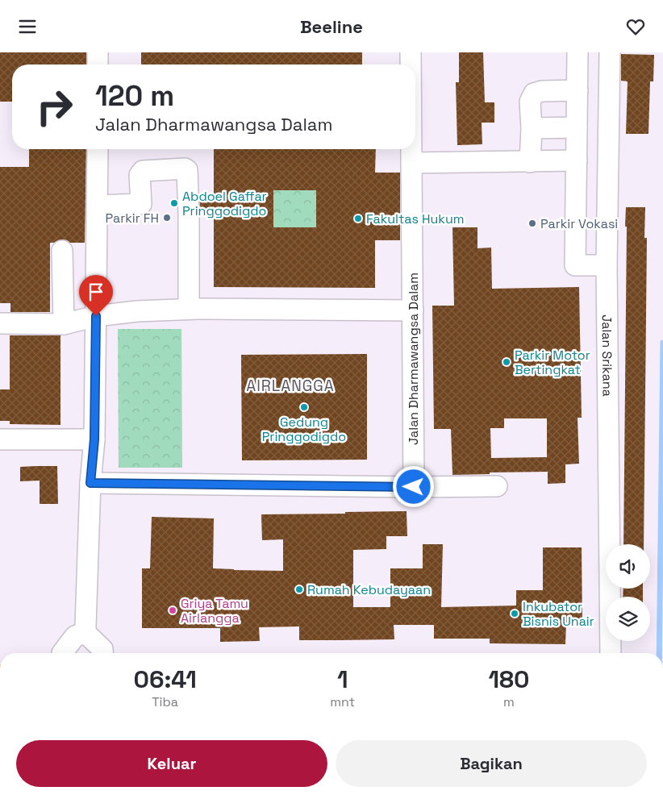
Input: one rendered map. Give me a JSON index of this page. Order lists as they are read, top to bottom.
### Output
{
  "streets": {
    "street": ["Jalan Srikana", "Jalan Dharmawangsa Dalam"]
  },
  "districts": ["AIRLANGGA"],
  "places": [
    "Abdoel Gaffar Pringgodigdo",
    "Parkir FH",
    "Fakultas Hukum",
    "Parkir Vokasi",
    "Parkir Motor Bertingkat",
    "Gedung Pringgodigdo",
    "Rumah Kebudayaan",
    "Griya Tamu Airlangga",
    "Inkubator Bisnis Unair"
  ],
  "page": {
    "header": "Beeline",
    "turn": ["120 m", "Jalan Dharmawangsa Dalam"],
    "eta": [
      "06:41",
      "Tiba",
      "1",
      "mnt",
      "180",
      "m"
    ],
    "buttons": ["Keluar", "Bagikan"]
  }
}
